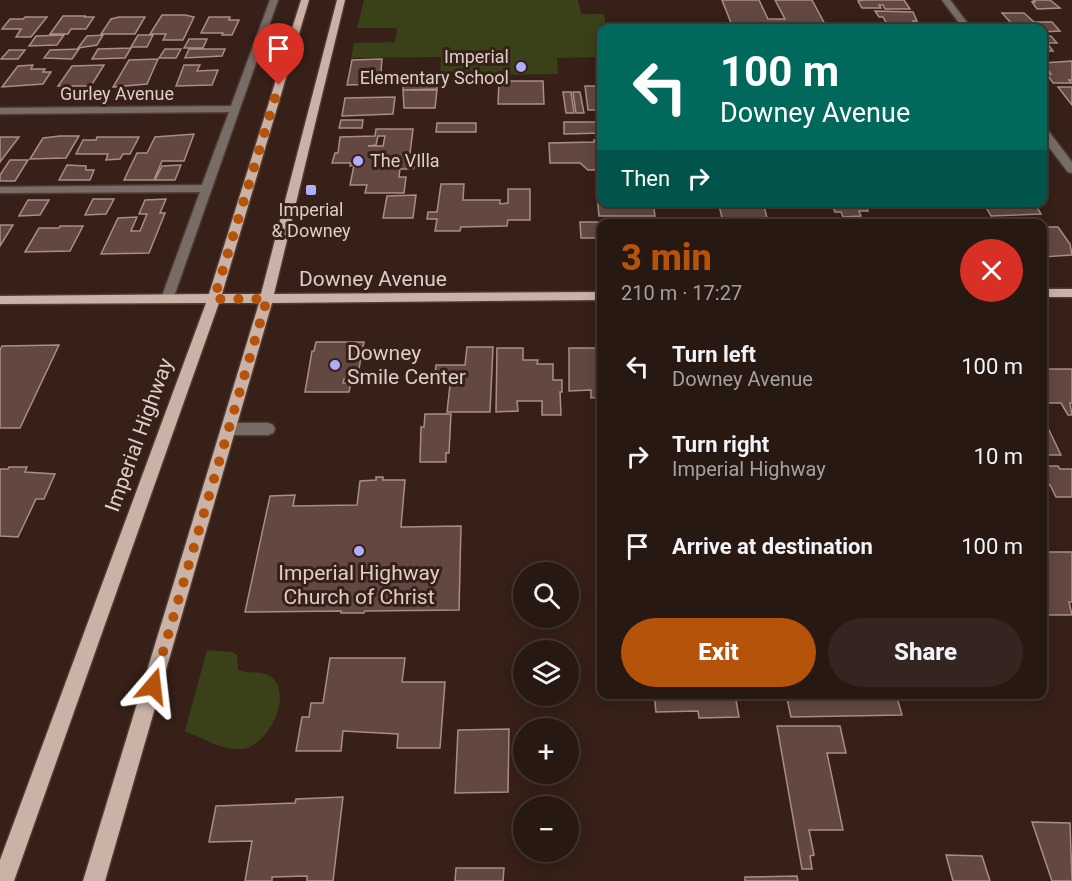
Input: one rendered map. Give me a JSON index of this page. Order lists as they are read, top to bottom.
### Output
{
  "streets": {
    "main road": ["Downey Avenue", "Imperial Highway"],
    "street": ["Gurley Avenue"]
  },
  "crossings": [
    ["Downey Avenue", "Imperial Highway"]
  ],
  "places": {
    "other": [
      "Imperial Elementary School",
      "The VIlla",
      "Downey Smile Center",
      "Imperial Highway Church of Christ"
    ],
    "transit": ["Imperial & Downey"]
  },
  "page": {
    "turn": ["100 m", "Downey Avenue"],
    "then": "Then",
    "heading": ["3 min", "210 m · 17:27"],
    "list": [
      {
        "name": "Turn left",
        "note": "Downey Avenue",
        "value": "100 m"
      },
      {
        "name": "Turn right",
        "note": "Imperial Highway",
        "value": "10 m"
      },
      {
        "name": "Arrive at destination",
        "value": "100 m"
      }
    ],
    "map_buttons": ["+", "−"],
    "buttons": ["Exit", "Share"]
  }
}
